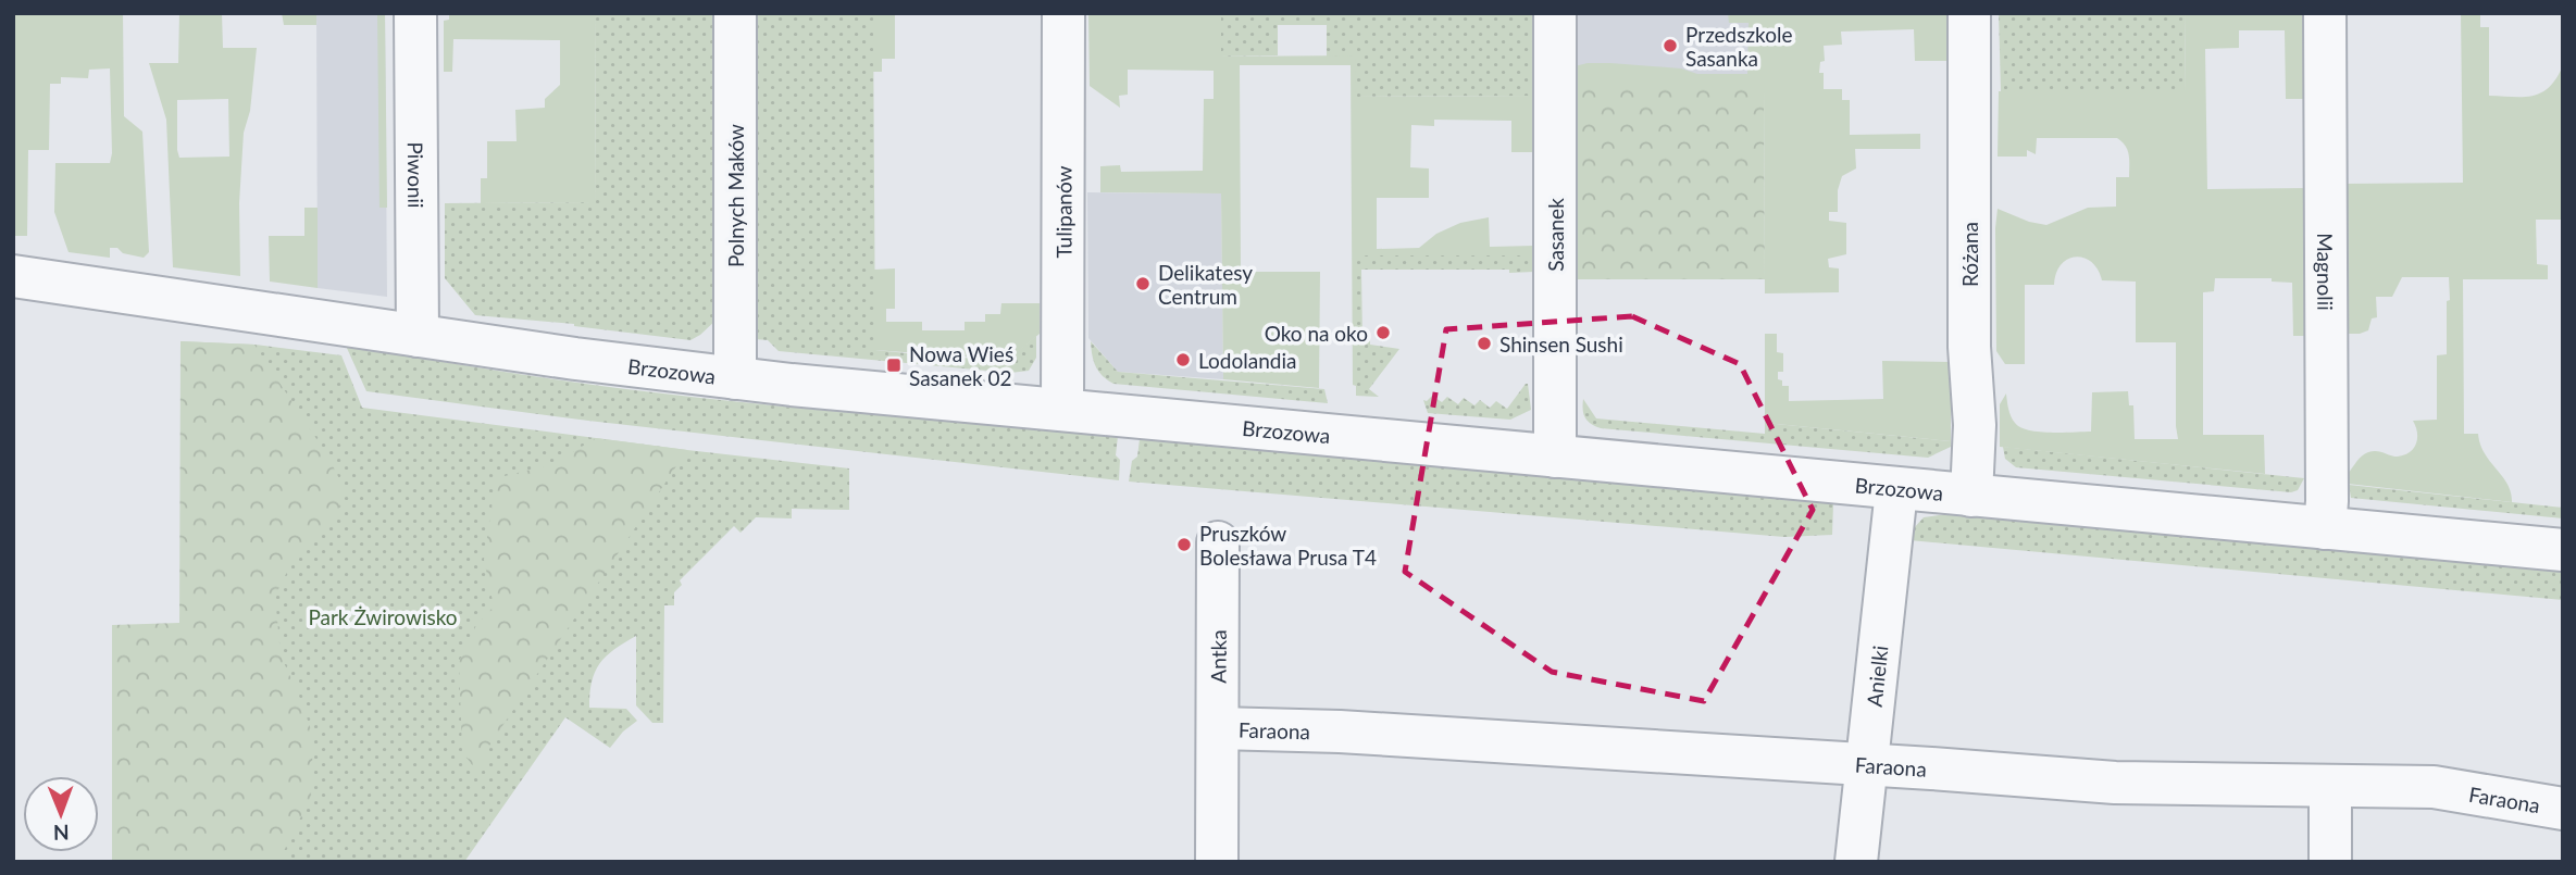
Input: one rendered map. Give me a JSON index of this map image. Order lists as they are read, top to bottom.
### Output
{
  "streets": {
    "street": [
      "Piwonii",
      "Polnych Maków",
      "Tulipanów",
      "Sasanek",
      "Różana",
      "Magnolii",
      "Brzozowa",
      "Antka",
      "Anielki",
      "Faraona"
    ]
  },
  "crossings": [
    ["Piwonii", "Brzozowa"],
    ["Polnych Maków", "Brzozowa"],
    ["Tulipanów", "Brzozowa"],
    ["Sasanek", "Brzozowa"],
    ["Różana", "Brzozowa"],
    ["Magnolii", "Brzozowa"],
    ["Brzozowa", "Anielki"],
    ["Antka", "Faraona"],
    ["Anielki", "Faraona"]
  ],
  "parks": ["Park Żwirowisko"],
  "places": {
    "other": [
      "Przedszkole Sasanka",
      "Delikatesy Centrum",
      "Oko na oko",
      "Shinsen Sushi",
      "Lodolandia",
      "Pruszków Bolesława Prusa T4"
    ],
    "transit": ["Nowa Wieś Sasanek 02"]
  },
  "north": "bottom"
}
